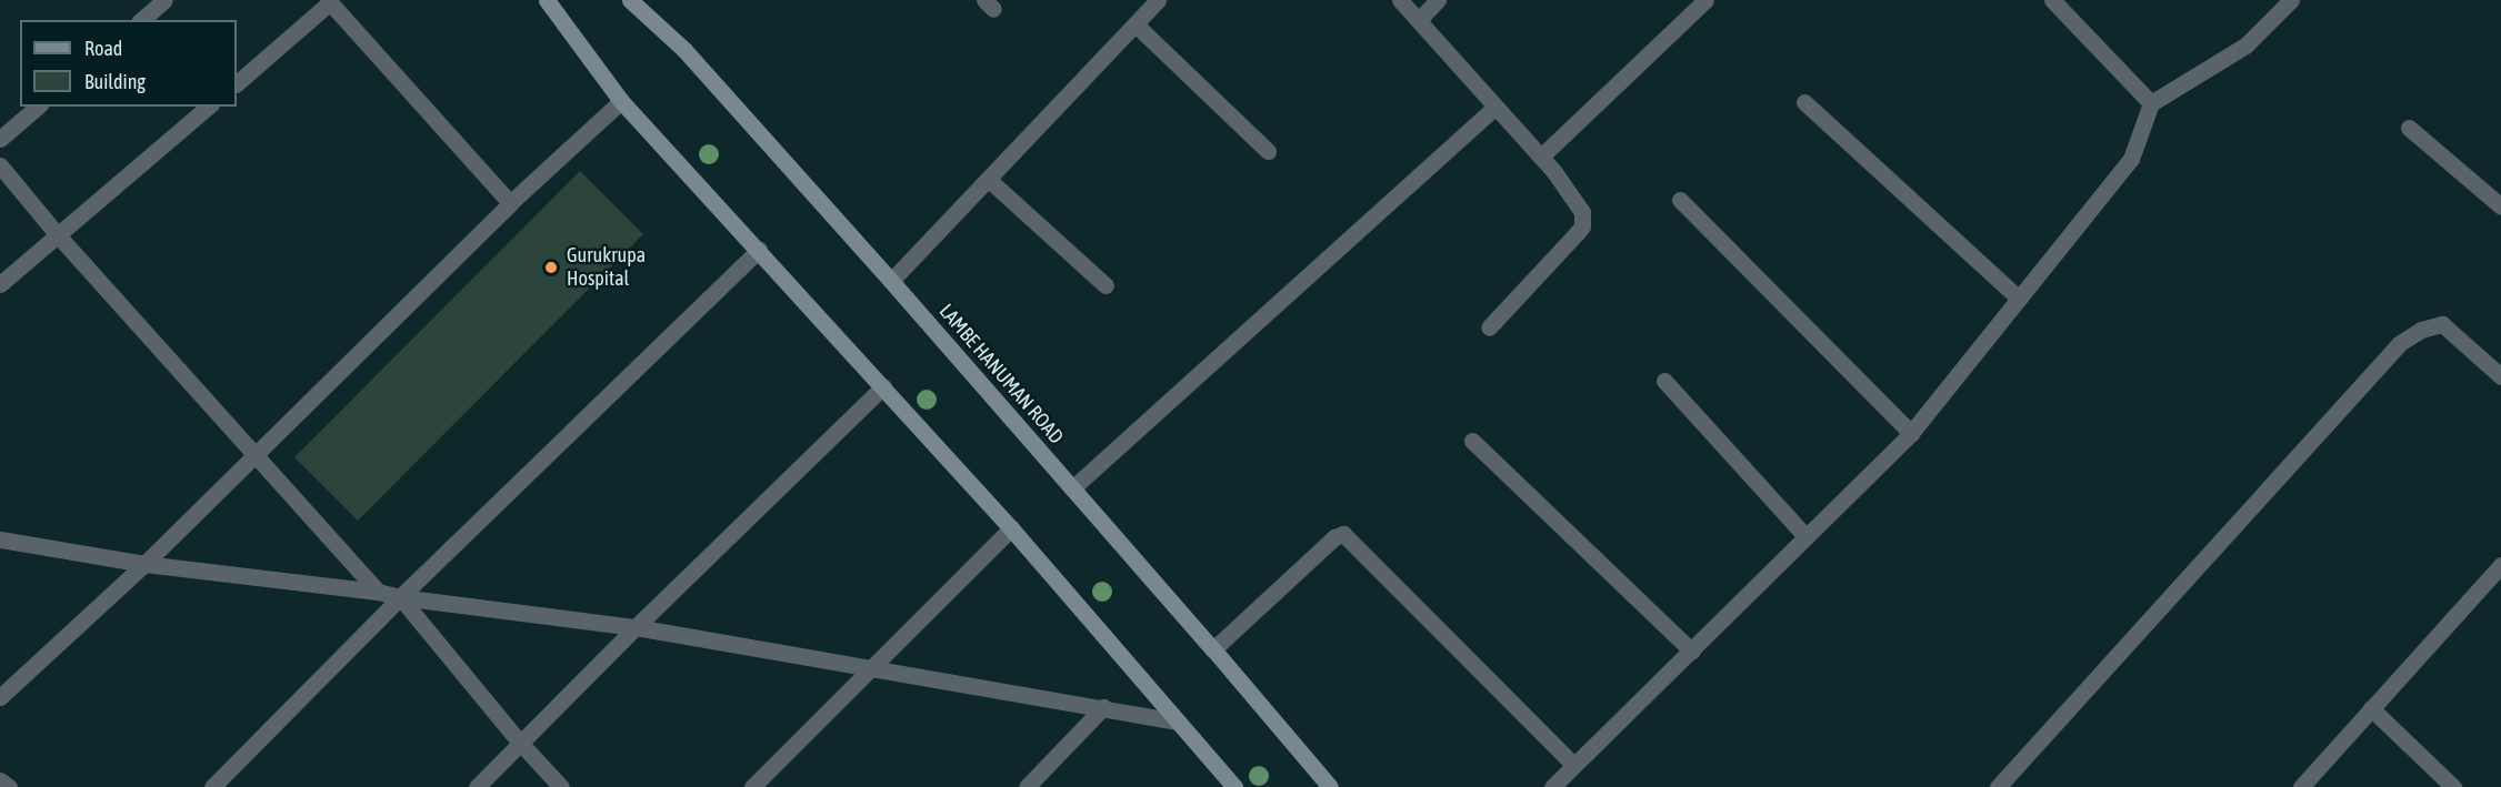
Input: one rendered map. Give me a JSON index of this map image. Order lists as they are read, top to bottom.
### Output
{
  "streets": {
    "main road": ["LAMBE HANUMAN ROAD"]
  },
  "places": ["Gurukrupa Hospital"],
  "legend": ["Road", "Building"]
}
